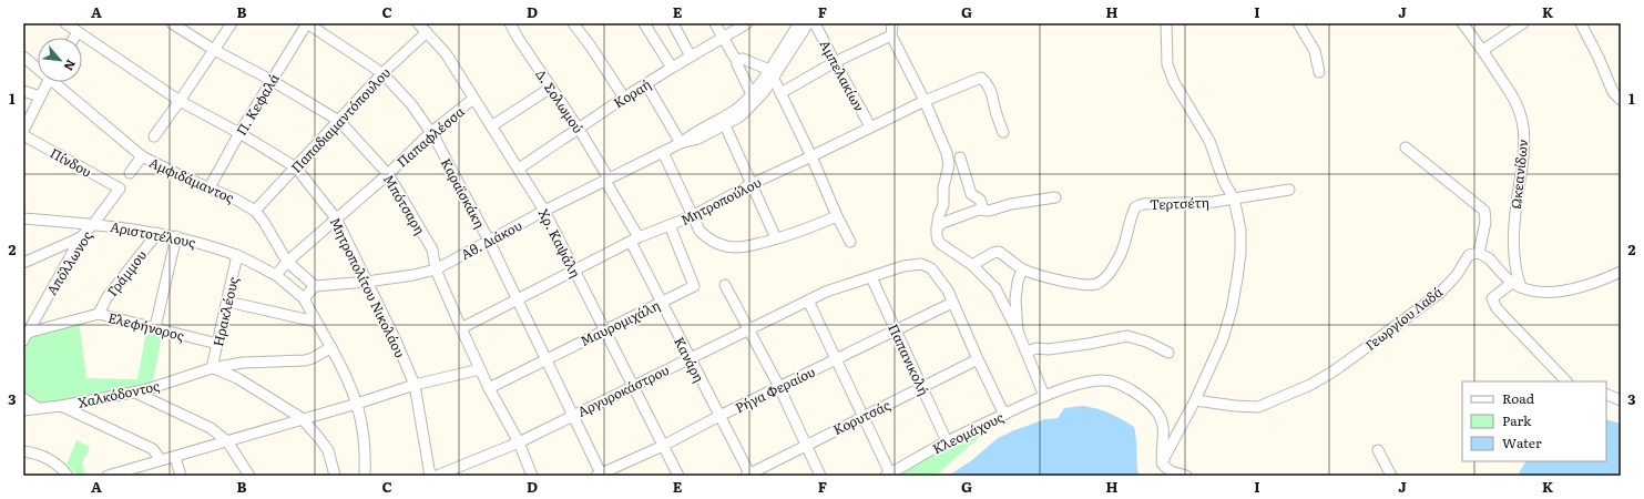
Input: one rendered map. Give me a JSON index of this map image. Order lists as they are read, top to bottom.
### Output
{
  "streets": {
    "street": [
      "Αμπελακίων",
      "Κοραή",
      "Δ. Σολωμού",
      "Π. Κεφαλά",
      "Παπαδιαμαντόπουλου",
      "Παπαφλέσσα",
      "Πίνδου",
      "Ωκεανίδων",
      "Αμφιδάμαντος",
      "Καραϊσκάκη",
      "Μητροπούλου",
      "Τερτσέτη",
      "Μπότσαρη",
      "Αριστοτέλους",
      "Αθ. Διάκου",
      "Χρ. Καψάλη",
      "Απόλλωνος",
      "Γράμμου",
      "Μητροπολίτου Νικολάου",
      "Ηρακλέους",
      "Γεωργίου Λαδά",
      "Μαυρομιχάλη",
      "Ελεφήνορος",
      "Κανάρη",
      "Παπανικολή",
      "Ρήγα Φεραίου",
      "Αργυροκάστρου",
      "Χαλκόδοντος",
      "Κορυτσάς",
      "Κλεομάχους"
    ]
  },
  "crossings": [
    ["Αμπελακίων", "Μητροπούλου"],
    ["Κοραή", "Δ. Σολωμού"],
    ["Κοραή", "Χρ. Καψάλη"],
    ["Δ. Σολωμού", "Αθ. Διάκου"],
    ["Δ. Σολωμού", "Κανάρη"],
    ["Π. Κεφαλά", "Αμφιδάμαντος"],
    ["Π. Κεφαλά", "Καραϊσκάκη"],
    ["Π. Κεφαλά", "Μπότσαρη"],
    ["Π. Κεφαλά", "Μητροπολίτου Νικολάου"],
    ["Παπαδιαμαντόπουλου", "Αμφιδάμαντος"],
    ["Παπαδιαμαντόπουλου", "Καραϊσκάκη"],
    ["Παπαδιαμαντόπουλου", "Μπότσαρη"],
    ["Παπαδιαμαντόπουλου", "Χρ. Καψάλη"],
    ["Παπαδιαμαντόπουλου", "Μητροπολίτου Νικολάου"],
    ["Παπαφλέσσα", "Αμφιδάμαντος"],
    ["Παπαφλέσσα", "Καραϊσκάκη"],
    ["Παπαφλέσσα", "Μπότσαρη"],
    ["Παπαφλέσσα", "Αριστοτέλους"],
    ["Παπαφλέσσα", "Χρ. Καψάλη"],
    ["Παπαφλέσσα", "Μητροπολίτου Νικολάου"],
    ["Πίνδου", "Απόλλωνος"],
    ["Αμφιδάμαντος", "Αθ. Διάκου"],
    ["Καραϊσκάκη", "Μητροπούλου"],
    ["Καραϊσκάκη", "Αθ. Διάκου"],
    ["Καραϊσκάκη", "Μαυρομιχάλη"],
    ["Καραϊσκάκη", "Ρήγα Φεραίου"],
    ["Καραϊσκάκη", "Αργυροκάστρου"],
    ["Μητροπούλου", "Μπότσαρη"],
    ["Μητροπούλου", "Χρ. Καψάλη"],
    ["Μητροπούλου", "Μαυρομιχάλη"],
    ["Μητροπούλου", "Κανάρη"],
    ["Μπότσαρη", "Αθ. Διάκου"],
    ["Μπότσαρη", "Μαυρομιχάλη"],
    ["Μπότσαρη", "Αργυροκάστρου"],
    ["Αριστοτέλους", "Απόλλωνος"],
    ["Αριστοτέλους", "Γράμμου"],
    ["Αριστοτέλους", "Ηρακλέους"],
    ["Αθ. Διάκου", "Χρ. Καψάλη"],
    ["Αθ. Διάκου", "Μητροπολίτου Νικολάου"],
    ["Αθ. Διάκου", "Κανάρη"],
    ["Χρ. Καψάλη", "Μαυρομιχάλη"],
    ["Χρ. Καψάλη", "Ρήγα Φεραίου"],
    ["Χρ. Καψάλη", "Αργυροκάστρου"],
    ["Απόλλωνος", "Ελεφήνορος"],
    ["Γράμμου", "Ελεφήνορος"],
    ["Ηρακλέους", "Ελεφήνορος"],
    ["Ηρακλέους", "Χαλκόδοντος"],
    ["Μαυρομιχάλη", "Κανάρη"],
    ["Κανάρη", "Ρήγα Φεραίου"],
    ["Κανάρη", "Αργυροκάστρου"],
    ["Κανάρη", "Κορυτσάς"],
    ["Παπανικολή", "Ρήγα Φεραίου"],
    ["Παπανικολή", "Αργυροκάστρου"],
    ["Παπανικολή", "Κορυτσάς"],
    ["Παπανικολή", "Κλεομάχους"],
    ["Ρήγα Φεραίου", "Αργυροκάστρου"]
  ],
  "legend": ["Road", "Park", "Water"],
  "north": "bottom right",
  "grid": {
    "columns": [
      "A",
      "B",
      "C",
      "D",
      "E",
      "F",
      "G",
      "H",
      "I",
      "J",
      "K"
    ],
    "rows": ["1", "2", "3"]
  }
}
